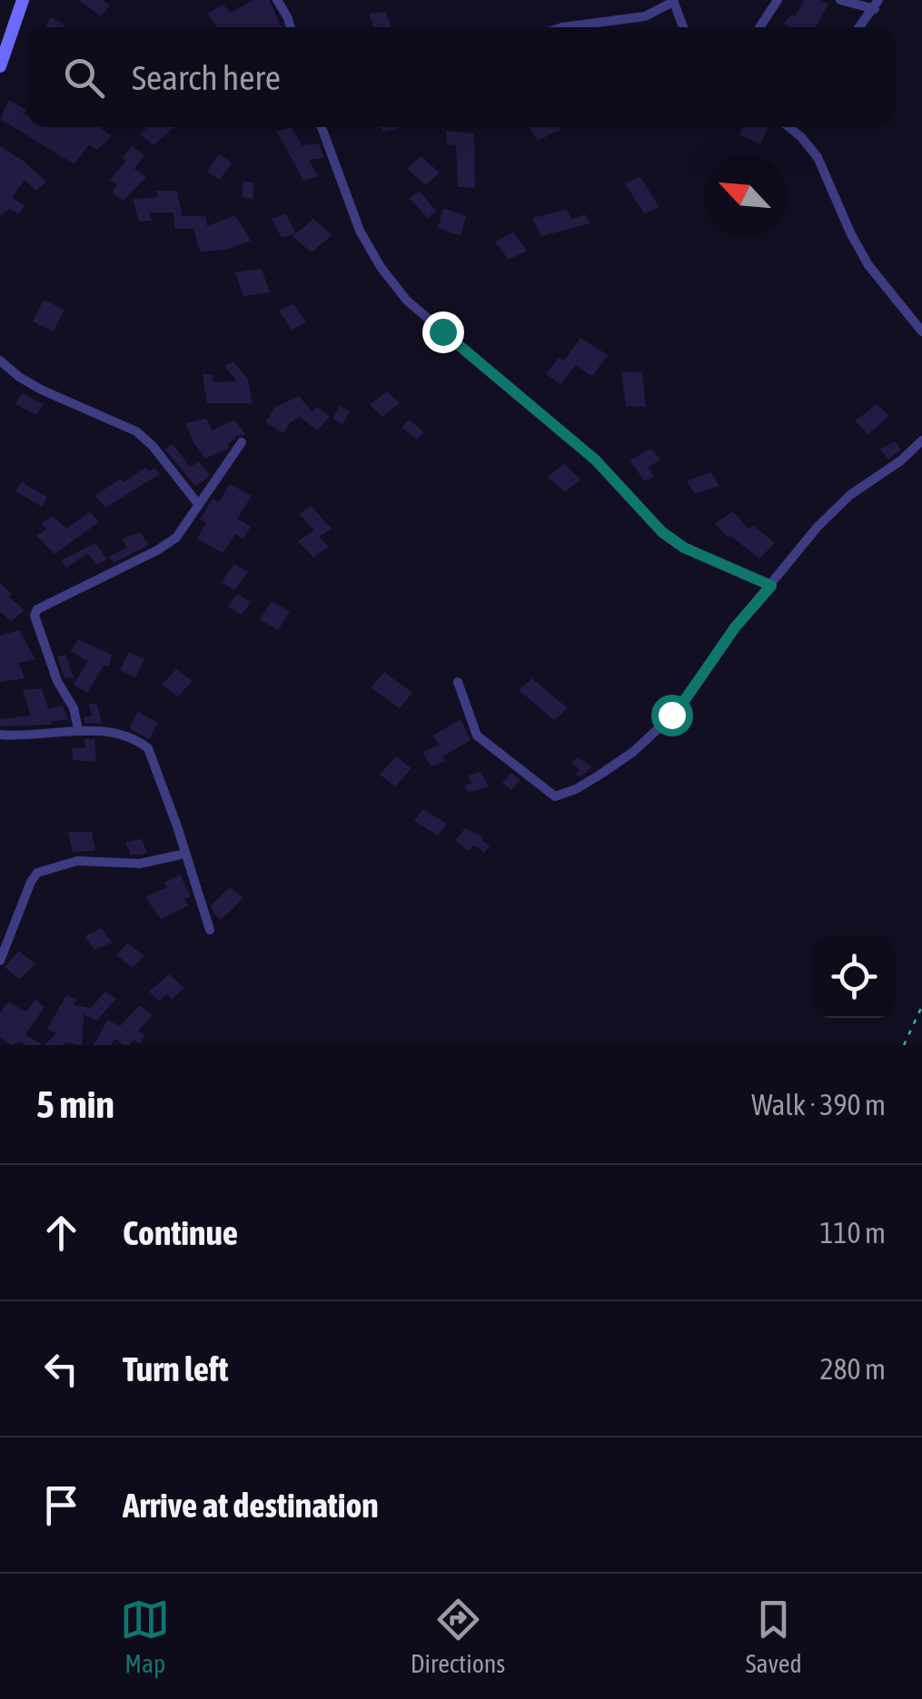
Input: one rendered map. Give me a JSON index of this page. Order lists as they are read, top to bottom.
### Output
{
  "north": "top left",
  "page": {
    "search": "Search here",
    "heading": ["5 min", "Walk · 390 m"],
    "list": [
      ["Continue", "110 m"],
      ["Turn left", "280 m"],
      "Arrive at destination"
    ],
    "nav": ["Map", "Directions", "Saved"]
  }
}
